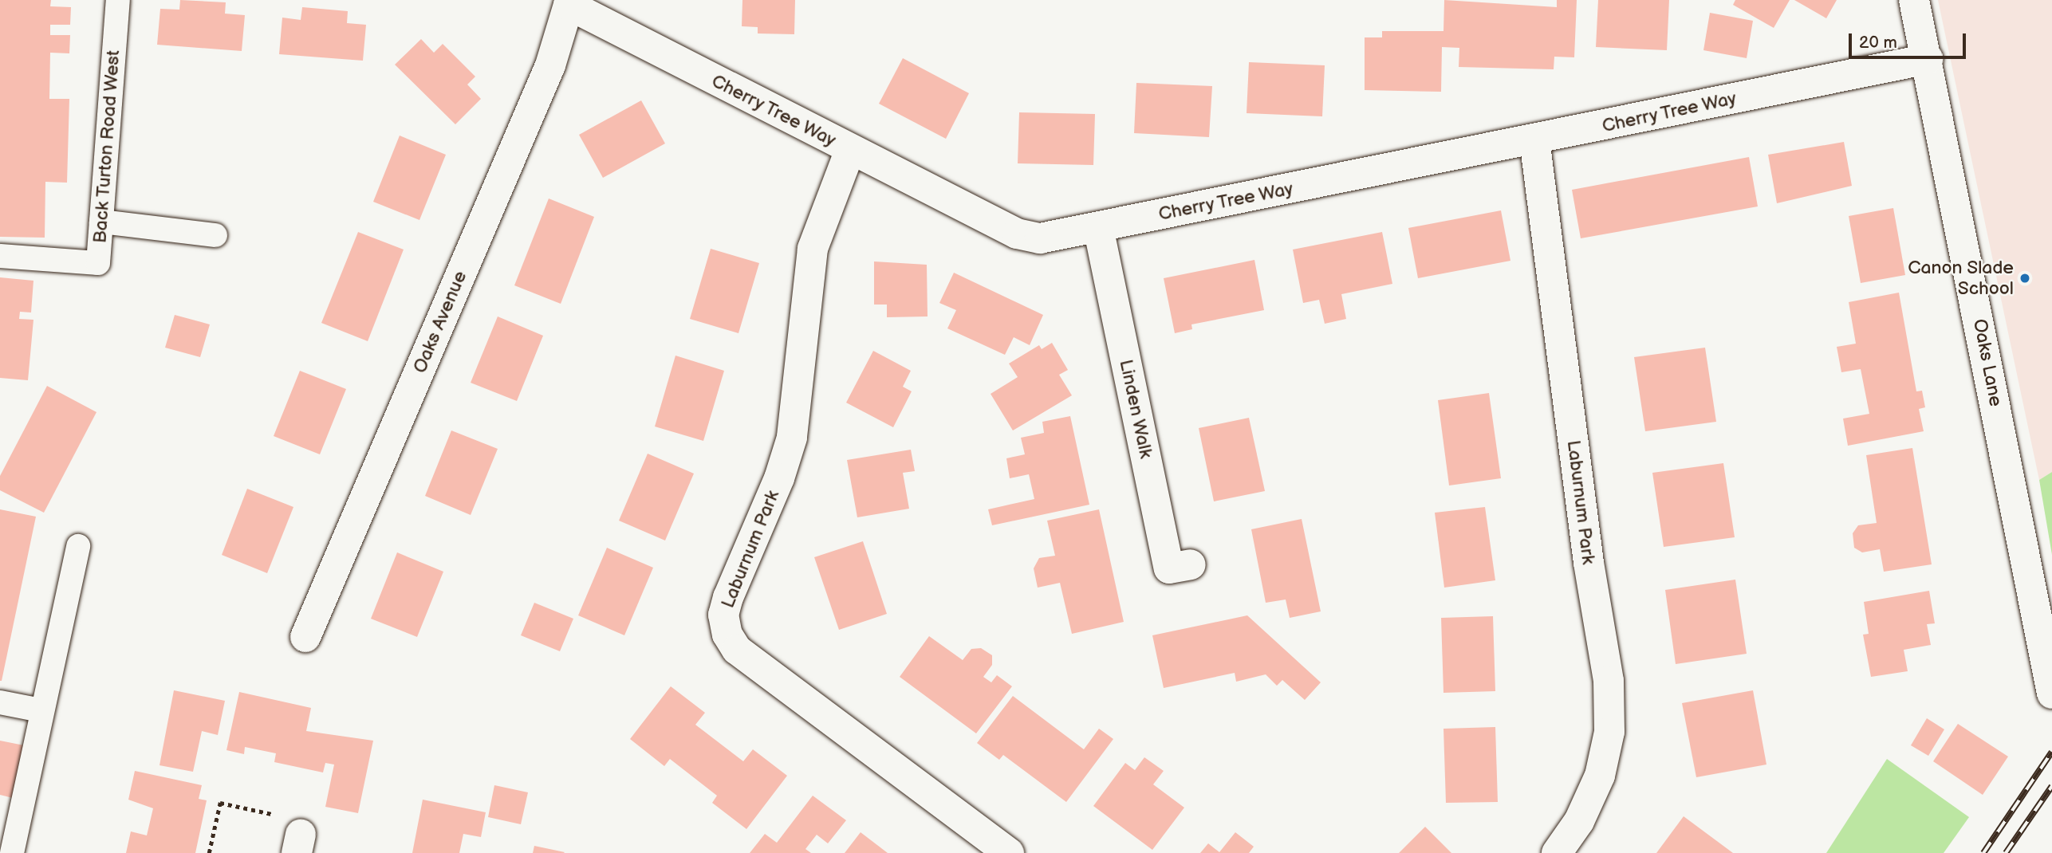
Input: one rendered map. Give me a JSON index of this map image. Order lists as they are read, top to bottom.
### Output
{
  "streets": {
    "street": [
      "Cherry Tree Way",
      "Oaks Avenue",
      "Oaks Lane",
      "Linden Walk",
      "Laburnum Park"
    ],
    "lane": ["Back Turton Road West"]
  },
  "crossings": [
    ["Cherry Tree Way", "Oaks Avenue"],
    ["Cherry Tree Way", "Oaks Lane"],
    ["Cherry Tree Way", "Linden Walk"],
    ["Cherry Tree Way", "Laburnum Park"]
  ],
  "places": ["Canon Slade School"],
  "scale_bar": "20 m"
}
